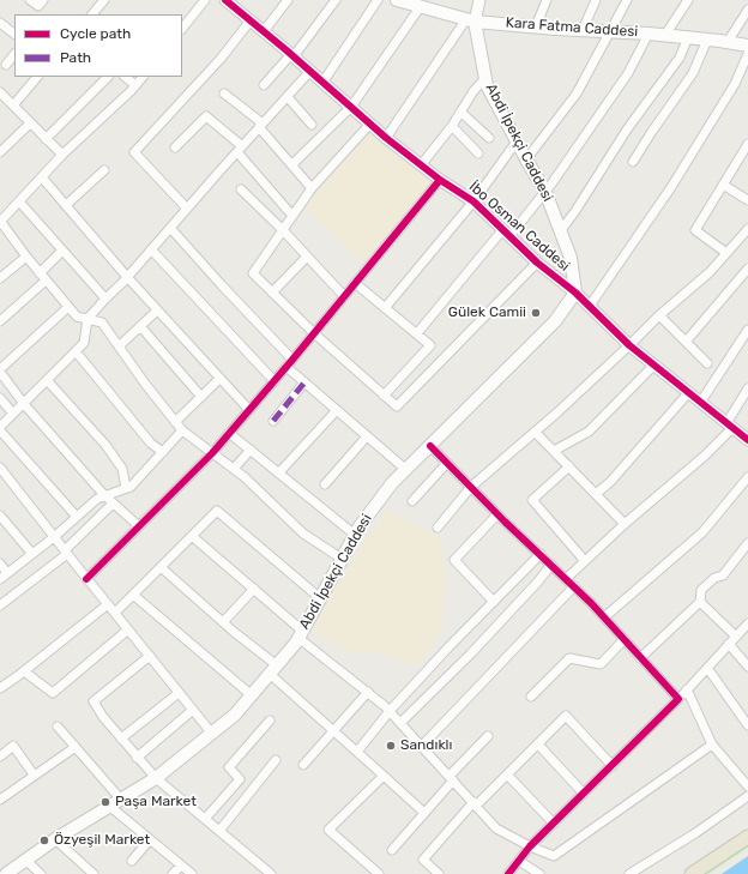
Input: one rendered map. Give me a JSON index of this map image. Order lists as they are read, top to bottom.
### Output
{
  "streets": {
    "main road": ["Kara Fatma Caddesi", "Abdi İpekçi Caddesi"],
    "street": ["İbo Osman Caddesi"]
  },
  "crossings": [
    ["Kara Fatma Caddesi", "Abdi İpekçi Caddesi"],
    ["Abdi İpekçi Caddesi", "İbo Osman Caddesi"]
  ],
  "places": [
    "Gülek Camii",
    "Sandıklı",
    "Paşa Market",
    "Özyeşil Market"
  ],
  "legend": ["Cycle path", "Path"]
}
